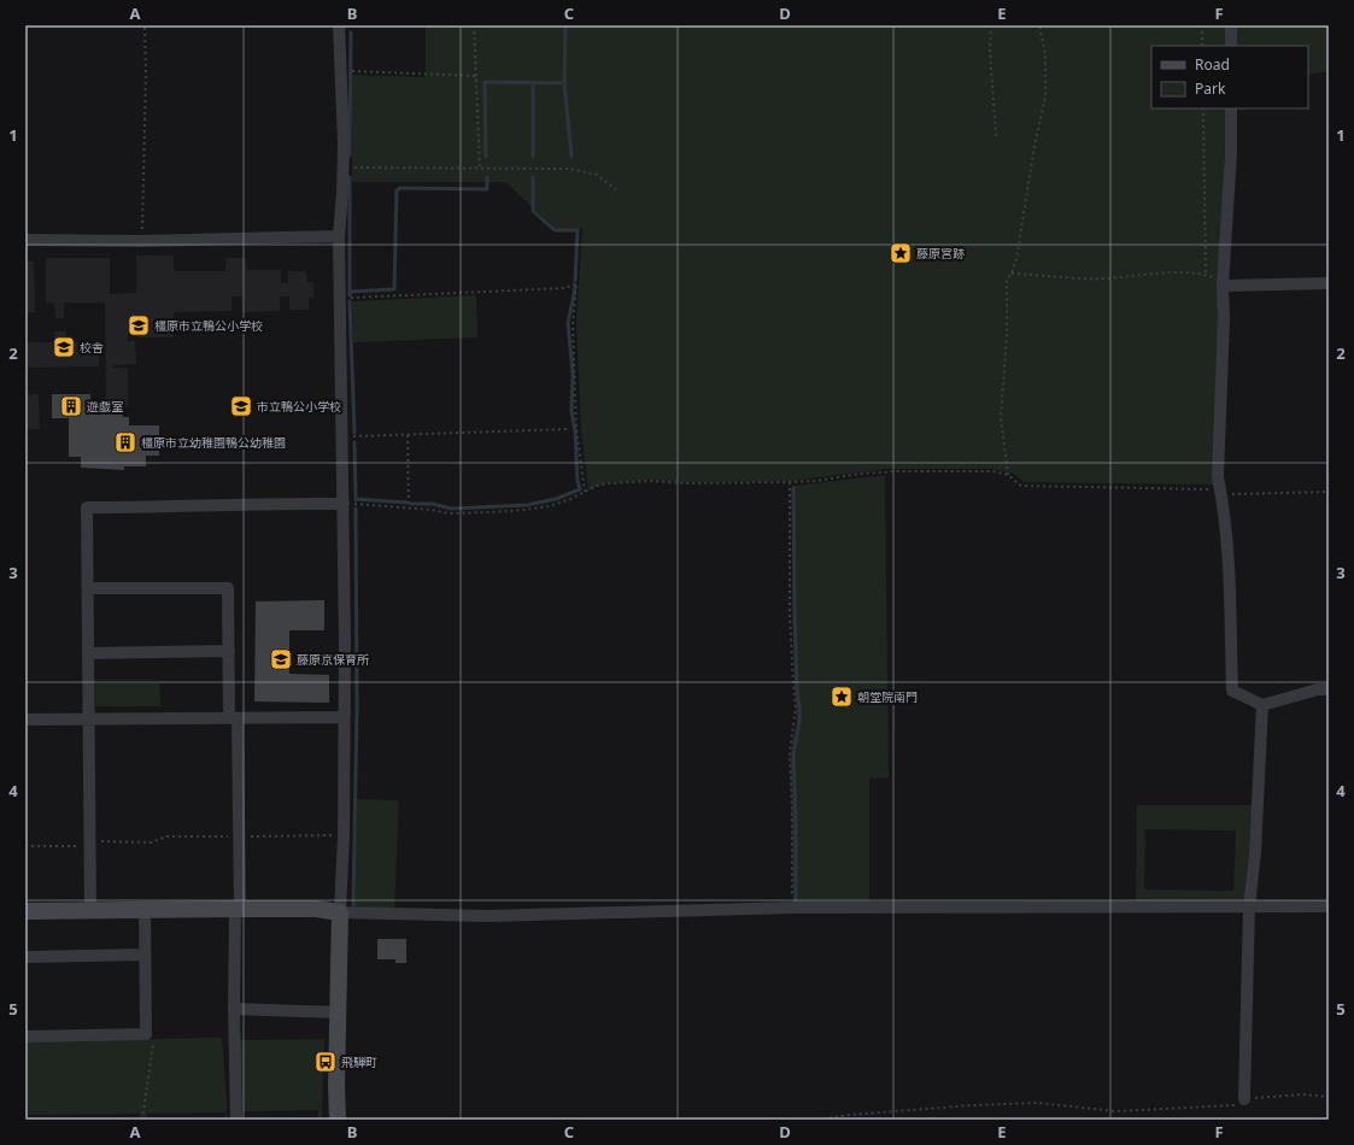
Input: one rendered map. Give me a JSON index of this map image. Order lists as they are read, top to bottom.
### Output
{
  "places": {
    "place": ["藤原宮跡", "朝堂院南門"],
    "school or university": [
      "橿原市立鴨公小学校",
      "校舎",
      "市立鴨公小学校",
      "藤原京保育所"
    ],
    "building": ["遊戯室", "橿原市立幼稚園鴨公幼稚園"],
    "bus stop": ["飛騨町"]
  },
  "legend": ["Road", "Park"],
  "grid": {
    "columns": [
      "A",
      "B",
      "C",
      "D",
      "E",
      "F"
    ],
    "rows": [
      "1",
      "2",
      "3",
      "4",
      "5"
    ]
  }
}
